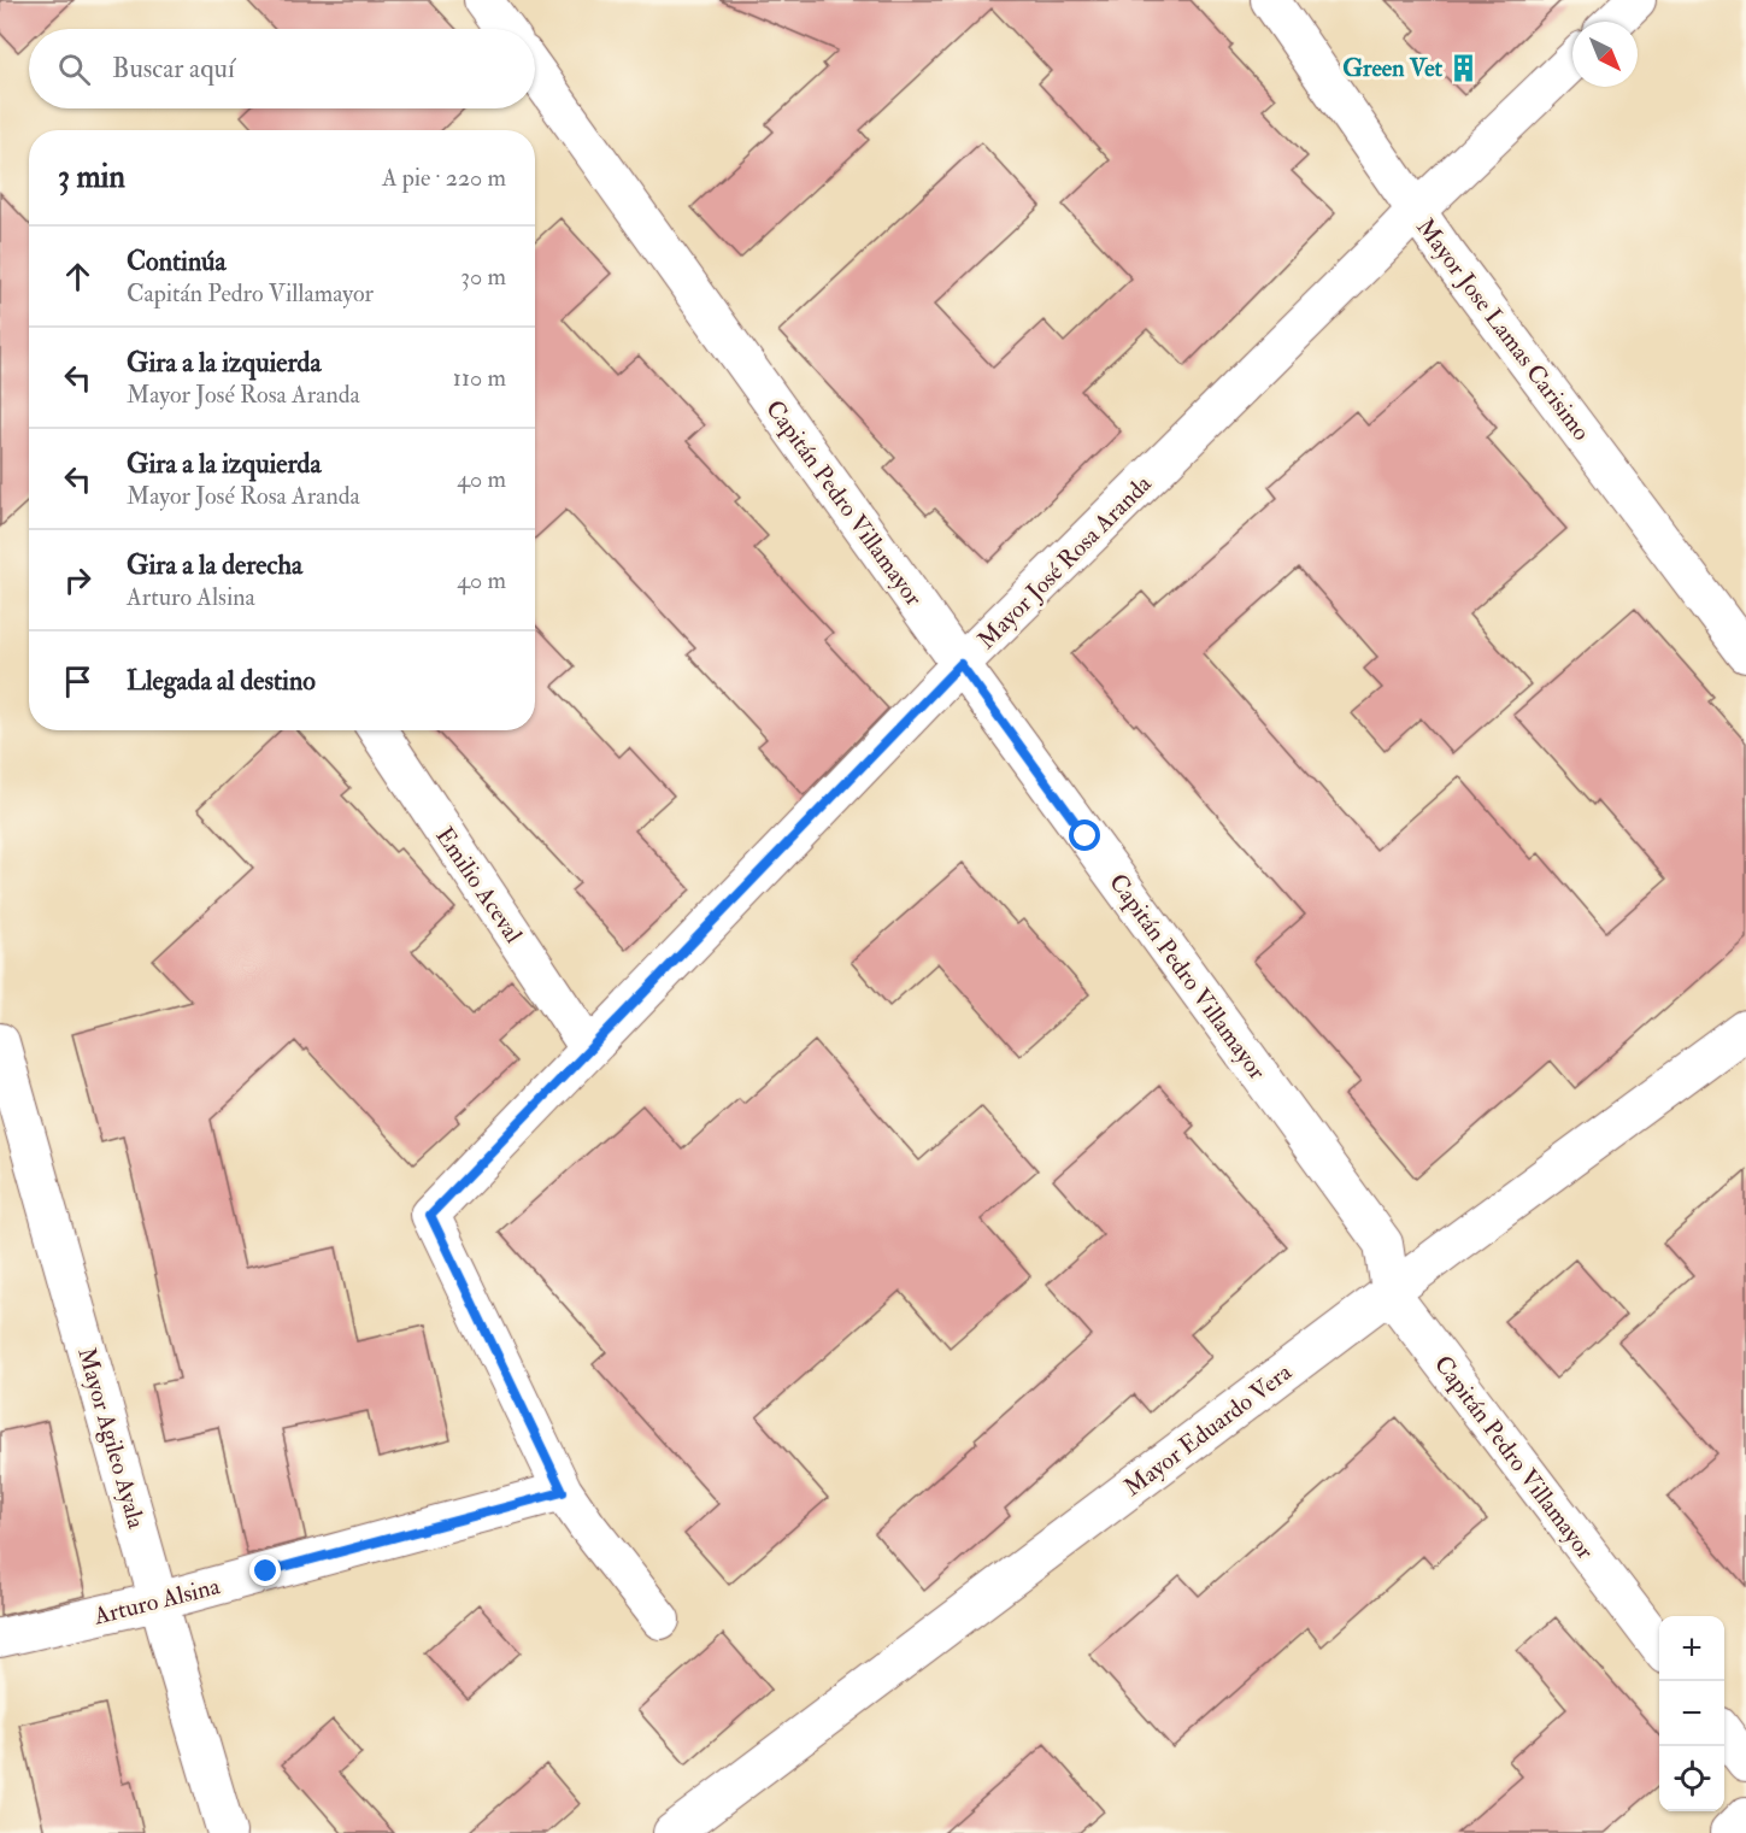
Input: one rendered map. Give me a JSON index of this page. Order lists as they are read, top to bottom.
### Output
{
  "streets": {
    "street": [
      "Mayor Jose Lamas Carisimo",
      "Capitán Pedro Villamayor",
      "Mayor José Rosa Aranda",
      "Emilio Aceval",
      "Mayor Eduardo Vera",
      "Mayor Agileo Ayala",
      "Arturo Alsina"
    ]
  },
  "crossings": [
    ["Mayor Jose Lamas Carisimo", "Mayor José Rosa Aranda"],
    ["Capitán Pedro Villamayor", "Mayor José Rosa Aranda"],
    ["Capitán Pedro Villamayor", "Mayor Eduardo Vera"],
    ["Mayor José Rosa Aranda", "Emilio Aceval"],
    ["Mayor José Rosa Aranda", "Arturo Alsina"],
    ["Mayor Agileo Ayala", "Arturo Alsina"]
  ],
  "places": {
    "building": ["Green Vet"]
  },
  "north": "bottom right",
  "page": {
    "search": "Buscar aquí",
    "heading": ["3 min", "A pie · 220 m"],
    "list": [
      ["Continúa", "Capitán Pedro Villamayor", "30 m"],
      ["Gira a la izquierda", "Mayor José Rosa Aranda", "110 m"],
      ["Gira a la izquierda", "Mayor José Rosa Aranda", "40 m"],
      ["Gira a la derecha", "Arturo Alsina", "40 m"],
      "Llegada al destino"
    ],
    "map_buttons": ["+", "−"]
  }
}
